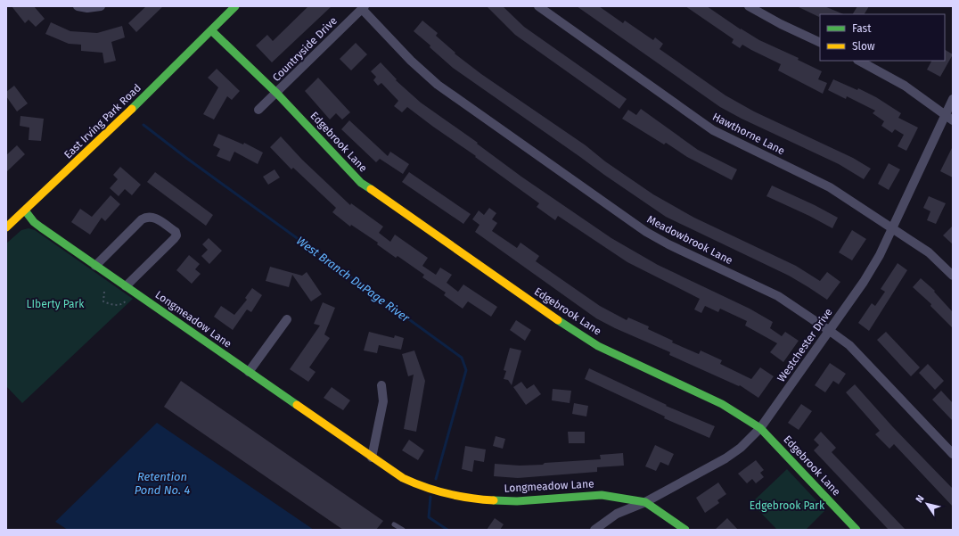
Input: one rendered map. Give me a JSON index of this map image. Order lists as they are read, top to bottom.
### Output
{
  "streets": {
    "street": [
      "Countryside Drive",
      "East Irving Park Road",
      "Hawthorne Lane",
      "Edgebrook Lane",
      "Meadowbrook Lane",
      "Longmeadow Lane",
      "Westchester Drive"
    ]
  },
  "crossings": [
    ["Countryside Drive", "Edgebrook Lane"],
    ["Countryside Drive", "Meadowbrook Lane"],
    ["East Irving Park Road", "Edgebrook Lane"],
    ["East Irving Park Road", "Longmeadow Lane"],
    ["Hawthorne Lane", "Westchester Drive"],
    ["Edgebrook Lane", "Westchester Drive"],
    ["Meadowbrook Lane", "Westchester Drive"],
    ["Longmeadow Lane", "Westchester Drive"]
  ],
  "water": ["West Branch DuPage River", "Retention Pond No. 4"],
  "parks": ["LIberty Park", "Edgebrook Park"],
  "legend": ["Fast", "Slow"],
  "north": "top left"
}
